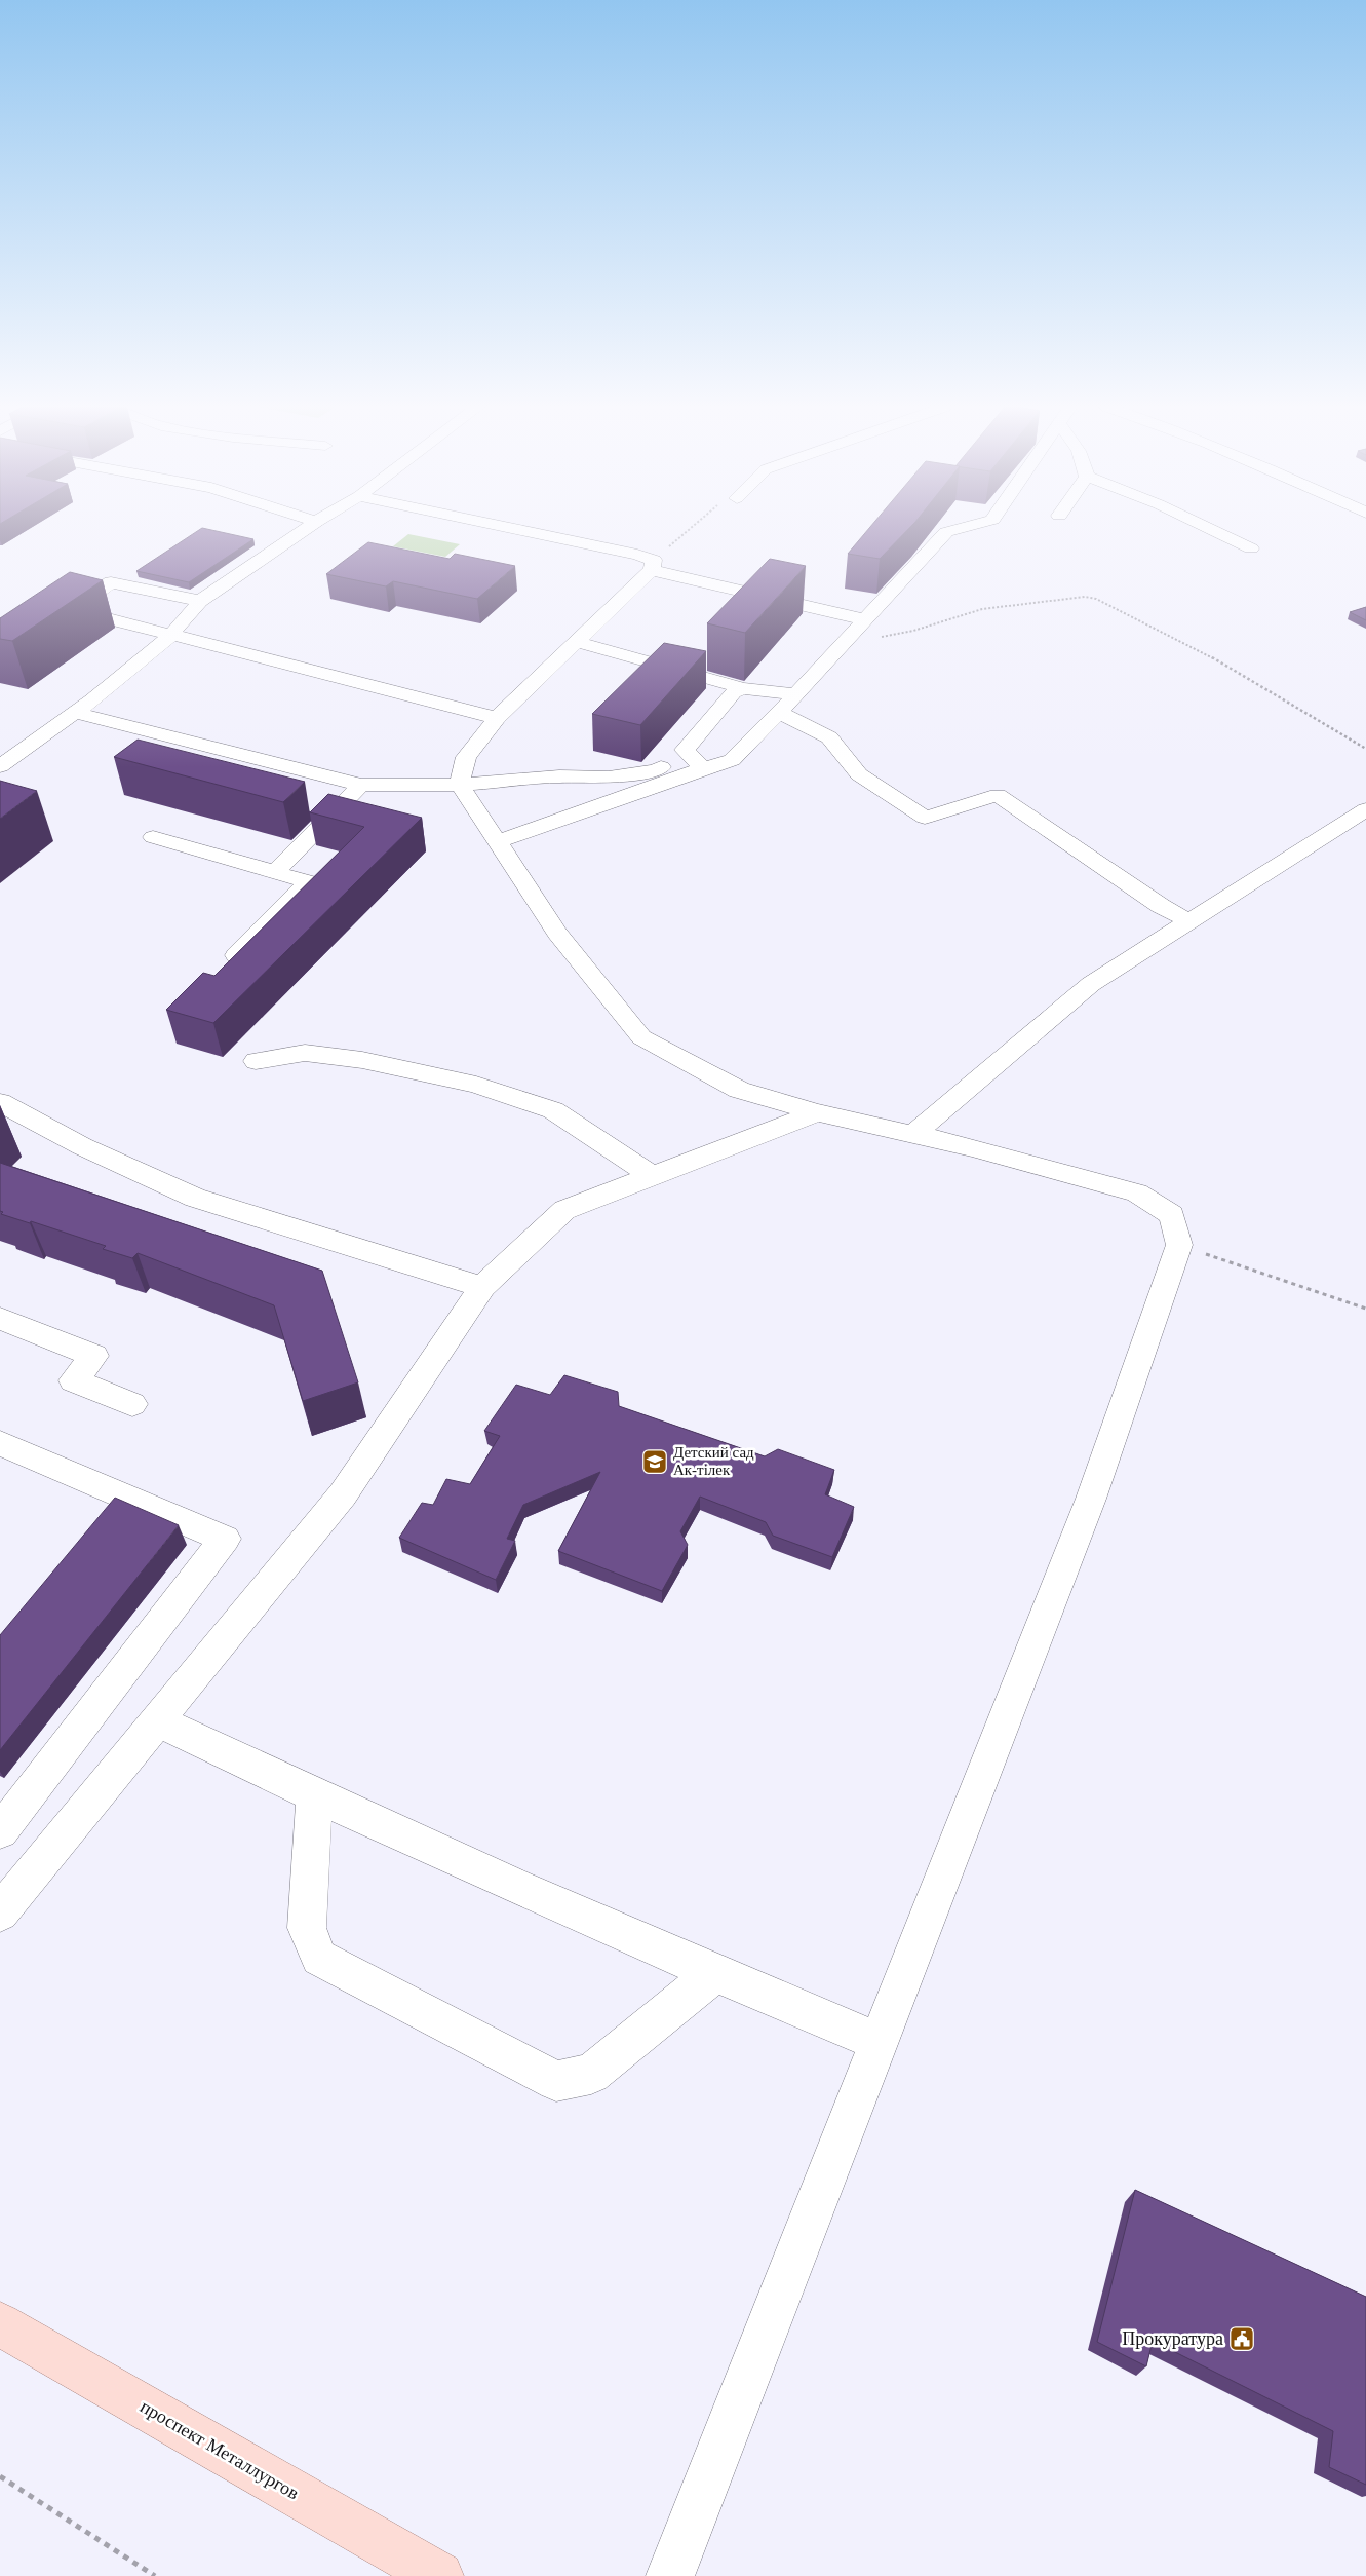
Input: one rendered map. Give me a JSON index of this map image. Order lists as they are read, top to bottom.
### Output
{
  "streets": {
    "main road": ["проспект Металлургов"]
  },
  "places": {
    "school or university": ["Детский сад Ак-тiлек"],
    "public building": ["Прокуратура"]
  }
}
